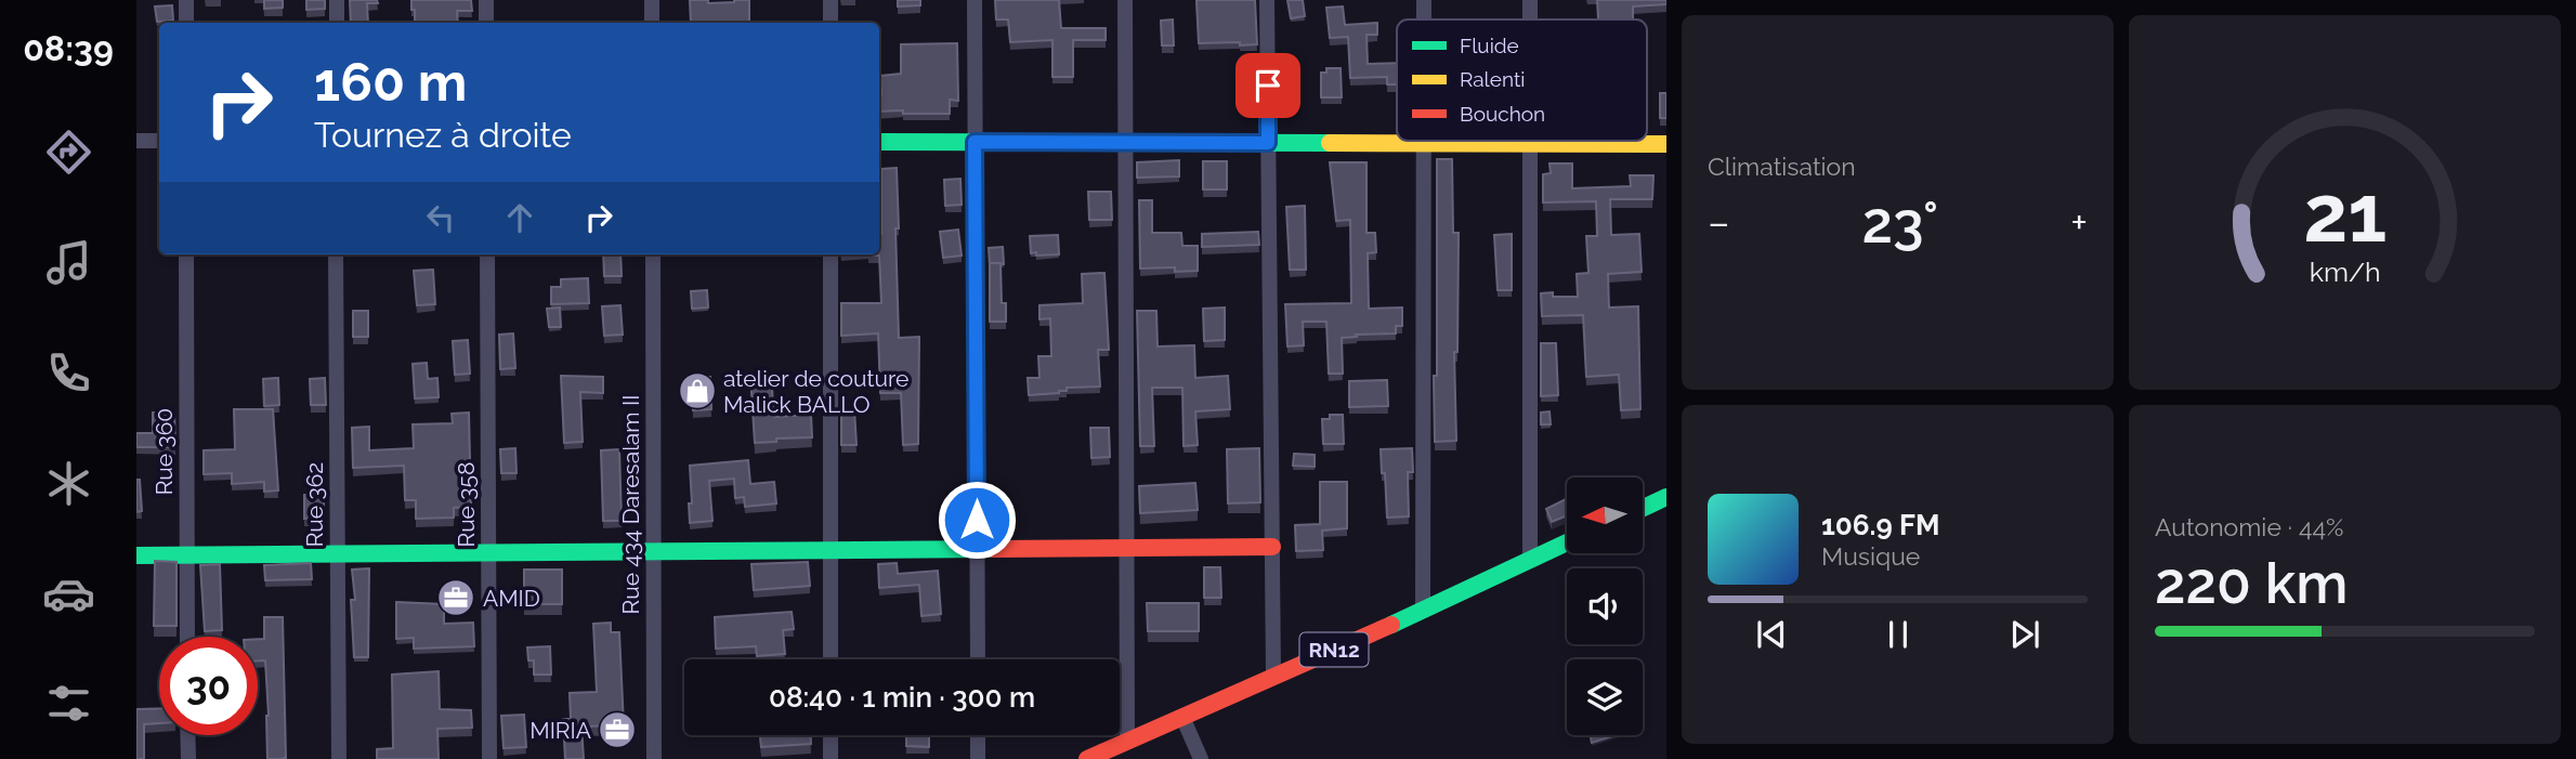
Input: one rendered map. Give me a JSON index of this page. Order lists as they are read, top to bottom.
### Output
{
  "streets": {
    "street": [
      "Rue 360",
      "Rue 362",
      "Rue 358",
      "Rue 434 Daresalam II",
      "RN12"
    ]
  },
  "places": {
    "shop": ["atelier de couture Malick BALLO"],
    "office": ["AMID", "MIRIA"]
  },
  "legend": ["Fluide", "Ralenti", "Bouchon"],
  "north": "left",
  "page": {
    "tabs": "08:39",
    "tile": [
      "Climatisation",
      ["Autonomie · 44%", "220 km"]
    ],
    "turn": ["160 m", "Tournez à droite"],
    "heat": ["−", "23°", "+"],
    "song": ["106.9 FM", "Musique"],
    "limit": "30",
    "trip": "08:40 · 1 min · 300 m",
    "gauge": ["21", "km/h"]
  }
}
